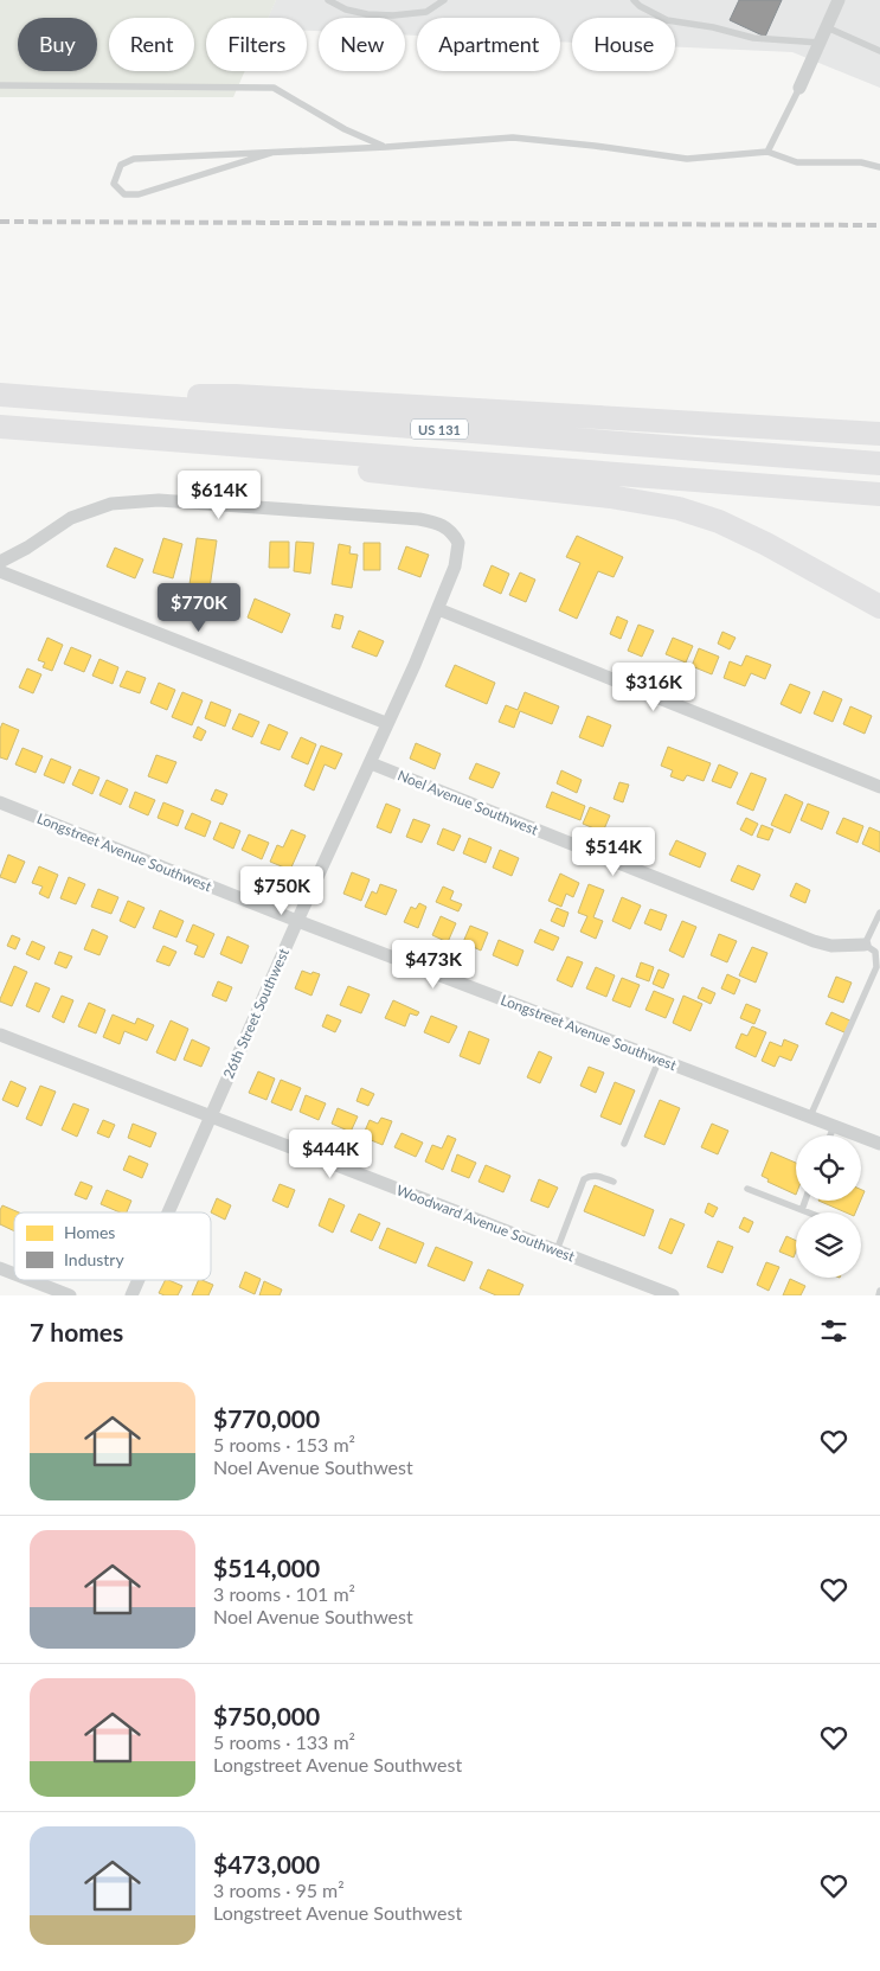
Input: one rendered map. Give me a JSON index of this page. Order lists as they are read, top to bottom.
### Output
{
  "streets": {
    "highway": ["US 131"],
    "street": [
      "Noel Avenue Southwest",
      "Longstreet Avenue Southwest",
      "26th Street Southwest",
      "Woodward Avenue Southwest"
    ]
  },
  "crossings": [
    ["Noel Avenue Southwest", "26th Street Southwest"],
    ["Longstreet Avenue Southwest", "26th Street Southwest"],
    ["26th Street Southwest", "Woodward Avenue Southwest"]
  ],
  "legend": ["Homes", "Industry"],
  "page": {
    "chip": [
      "Buy",
      "Rent",
      "Filters",
      "New",
      "Apartment",
      "House"
    ],
    "price": [
      "$614K",
      "$770K",
      "$316K",
      "$514K",
      "$750K",
      "$473K",
      "$444K"
    ],
    "heading": "7 homes",
    "list": [
      {
        "name": "$770,000",
        "note": "5 rooms · 153 m² · Noel Avenue Southwest"
      },
      {
        "name": "$514,000",
        "note": "3 rooms · 101 m² · Noel Avenue Southwest"
      },
      {
        "name": "$750,000",
        "note": "5 rooms · 133 m² · Longstreet Avenue Southwest"
      },
      {
        "name": "$473,000",
        "note": "3 rooms · 95 m² · Longstreet Avenue Southwest"
      }
    ]
  }
}
